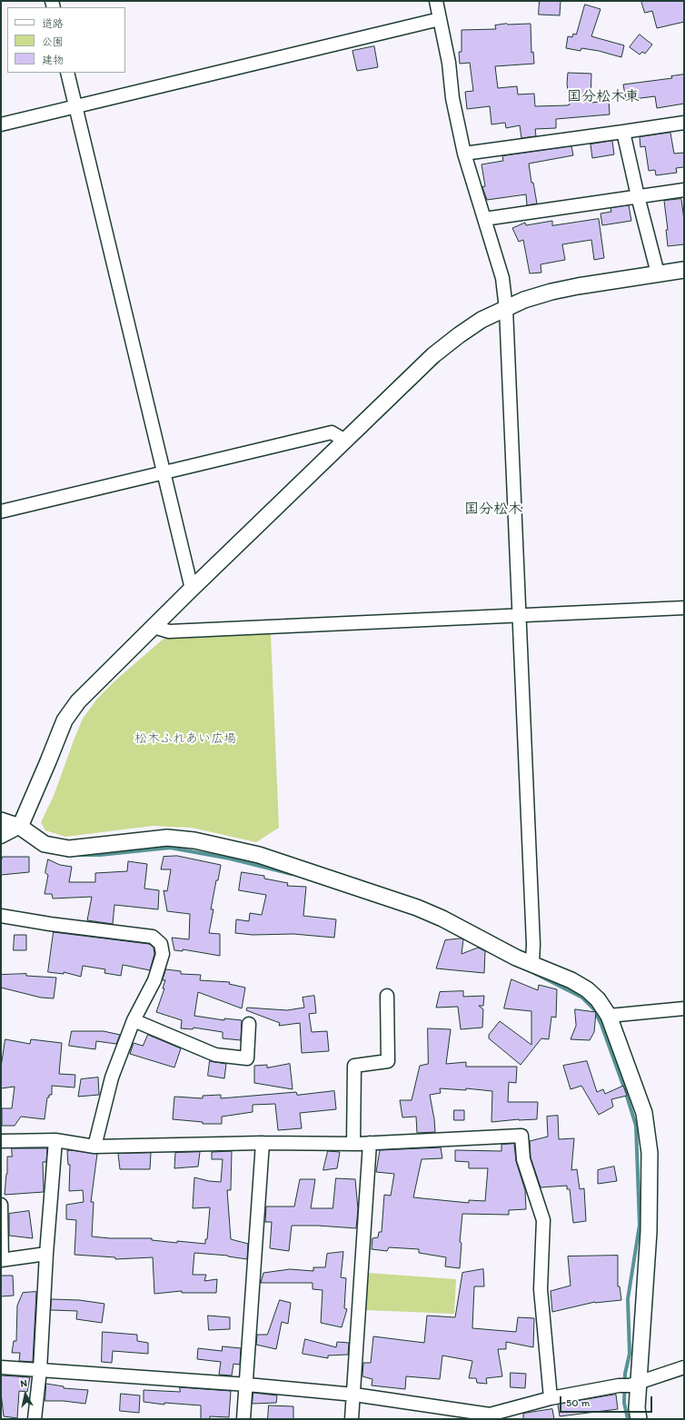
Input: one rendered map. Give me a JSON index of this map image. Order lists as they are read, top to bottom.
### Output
{
  "districts": ["国分松木東", "国分松木"],
  "parks": ["松木ふれあい広場"],
  "legend": ["道路", "公園", "建物"],
  "scale_bar": "50 m",
  "north": "top"
}
